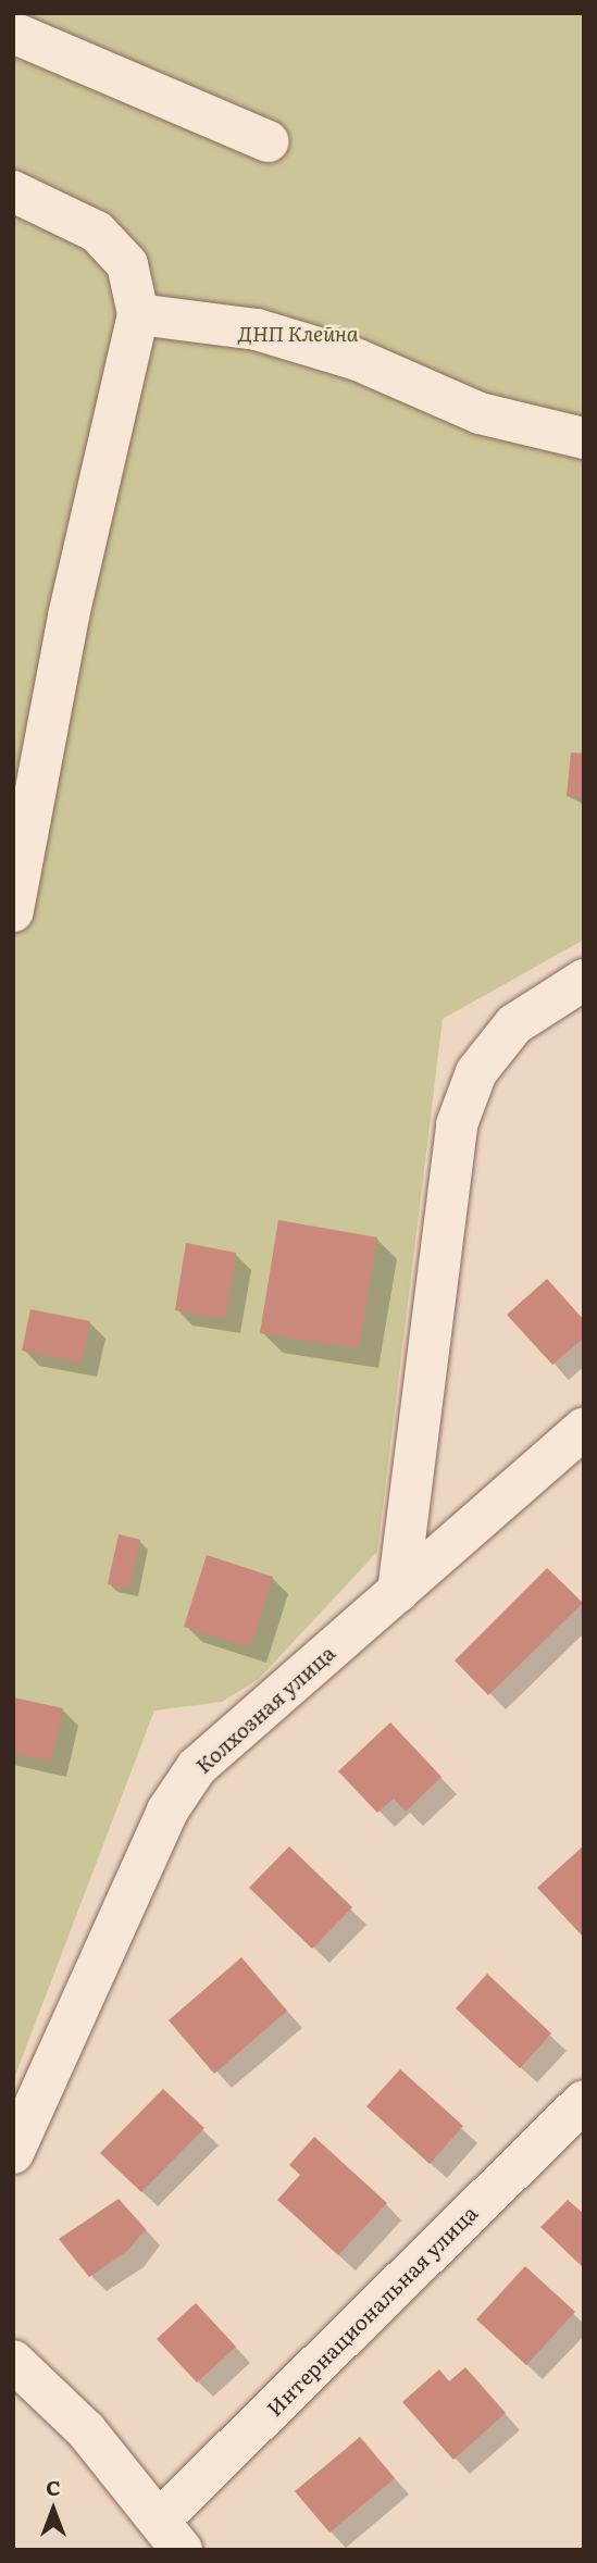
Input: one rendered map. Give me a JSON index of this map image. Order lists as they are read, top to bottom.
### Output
{
  "streets": {
    "street": ["Колхозная улица", "Интернациональная улица"]
  },
  "parks": ["ДНП Клейна"],
  "north": "top"
}
